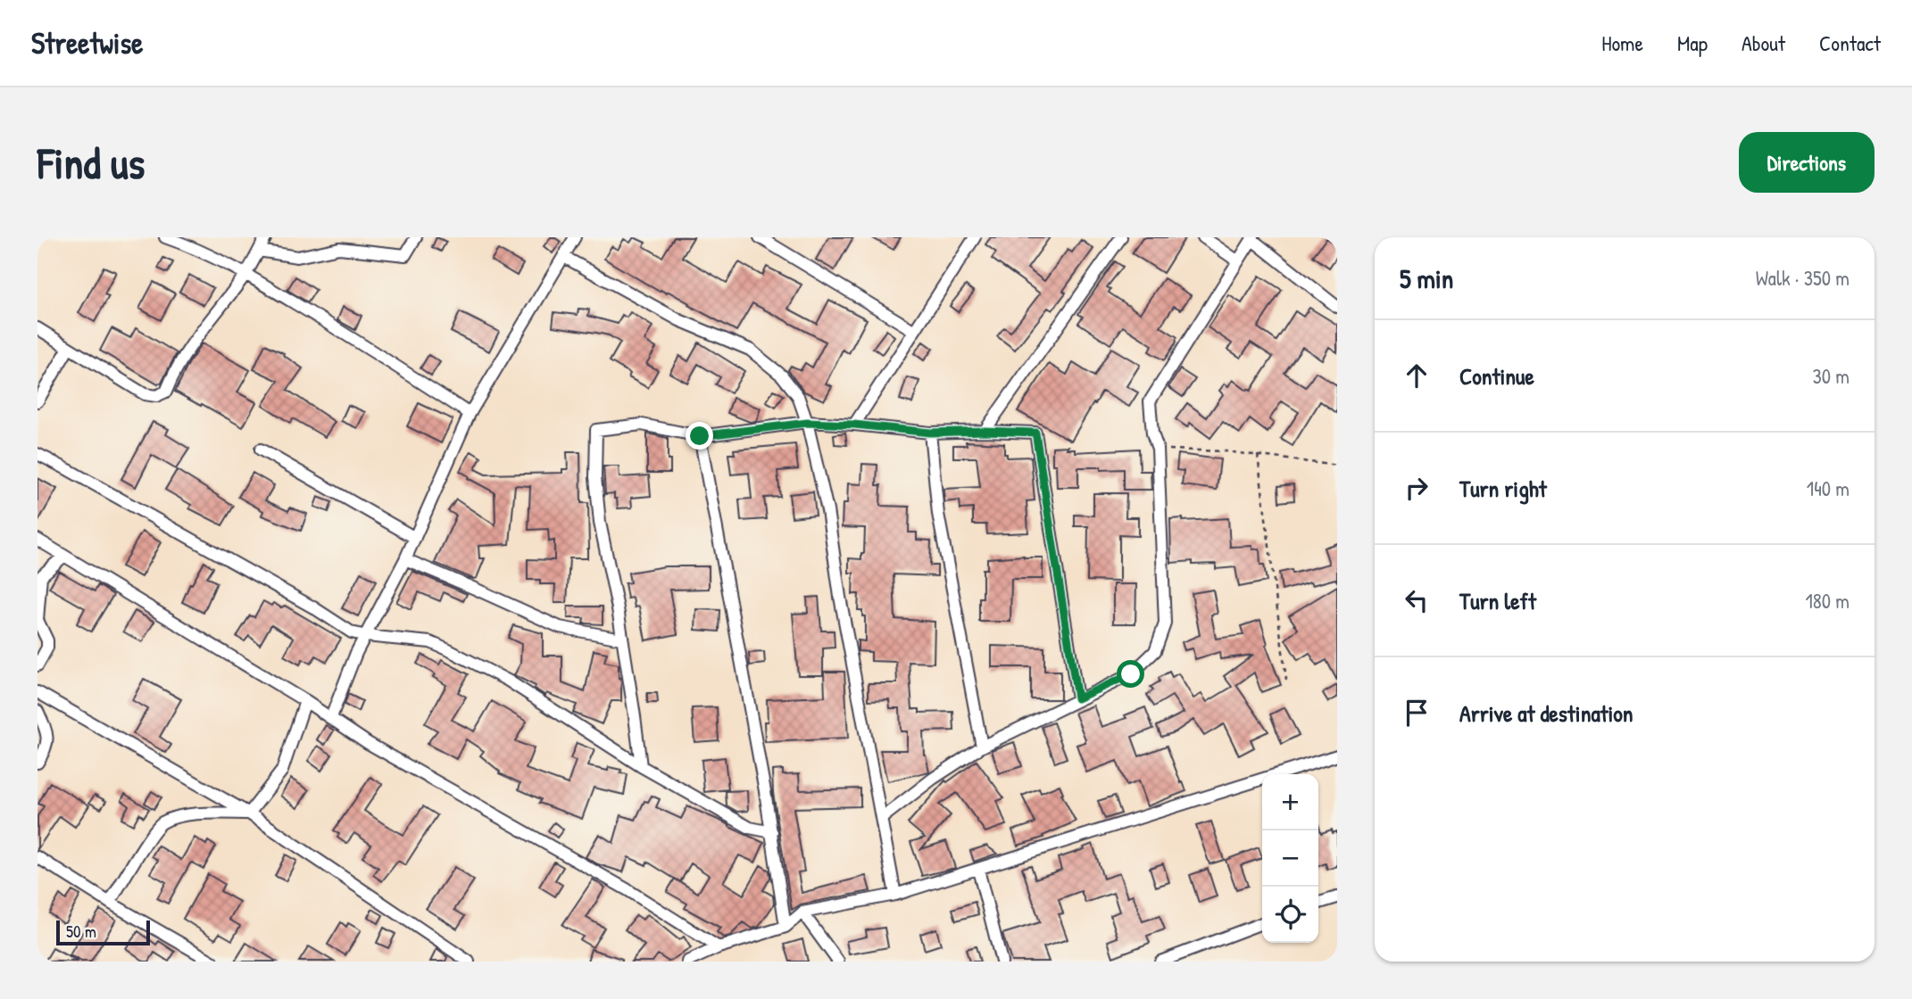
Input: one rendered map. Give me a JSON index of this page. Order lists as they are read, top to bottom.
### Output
{
  "scale_bar": "50 m",
  "page": {
    "header": "Streetwise",
    "nav": [
      "Home",
      "Map",
      "About",
      "Contact"
    ],
    "buttons": "Directions",
    "title": "Find us",
    "heading": ["5 min", "Walk · 350 m"],
    "list": [
      ["Continue", "30 m"],
      ["Turn right", "140 m"],
      ["Turn left", "180 m"],
      "Arrive at destination"
    ],
    "map_buttons": ["+", "−"],
    "scale": "50 m"
  }
}
